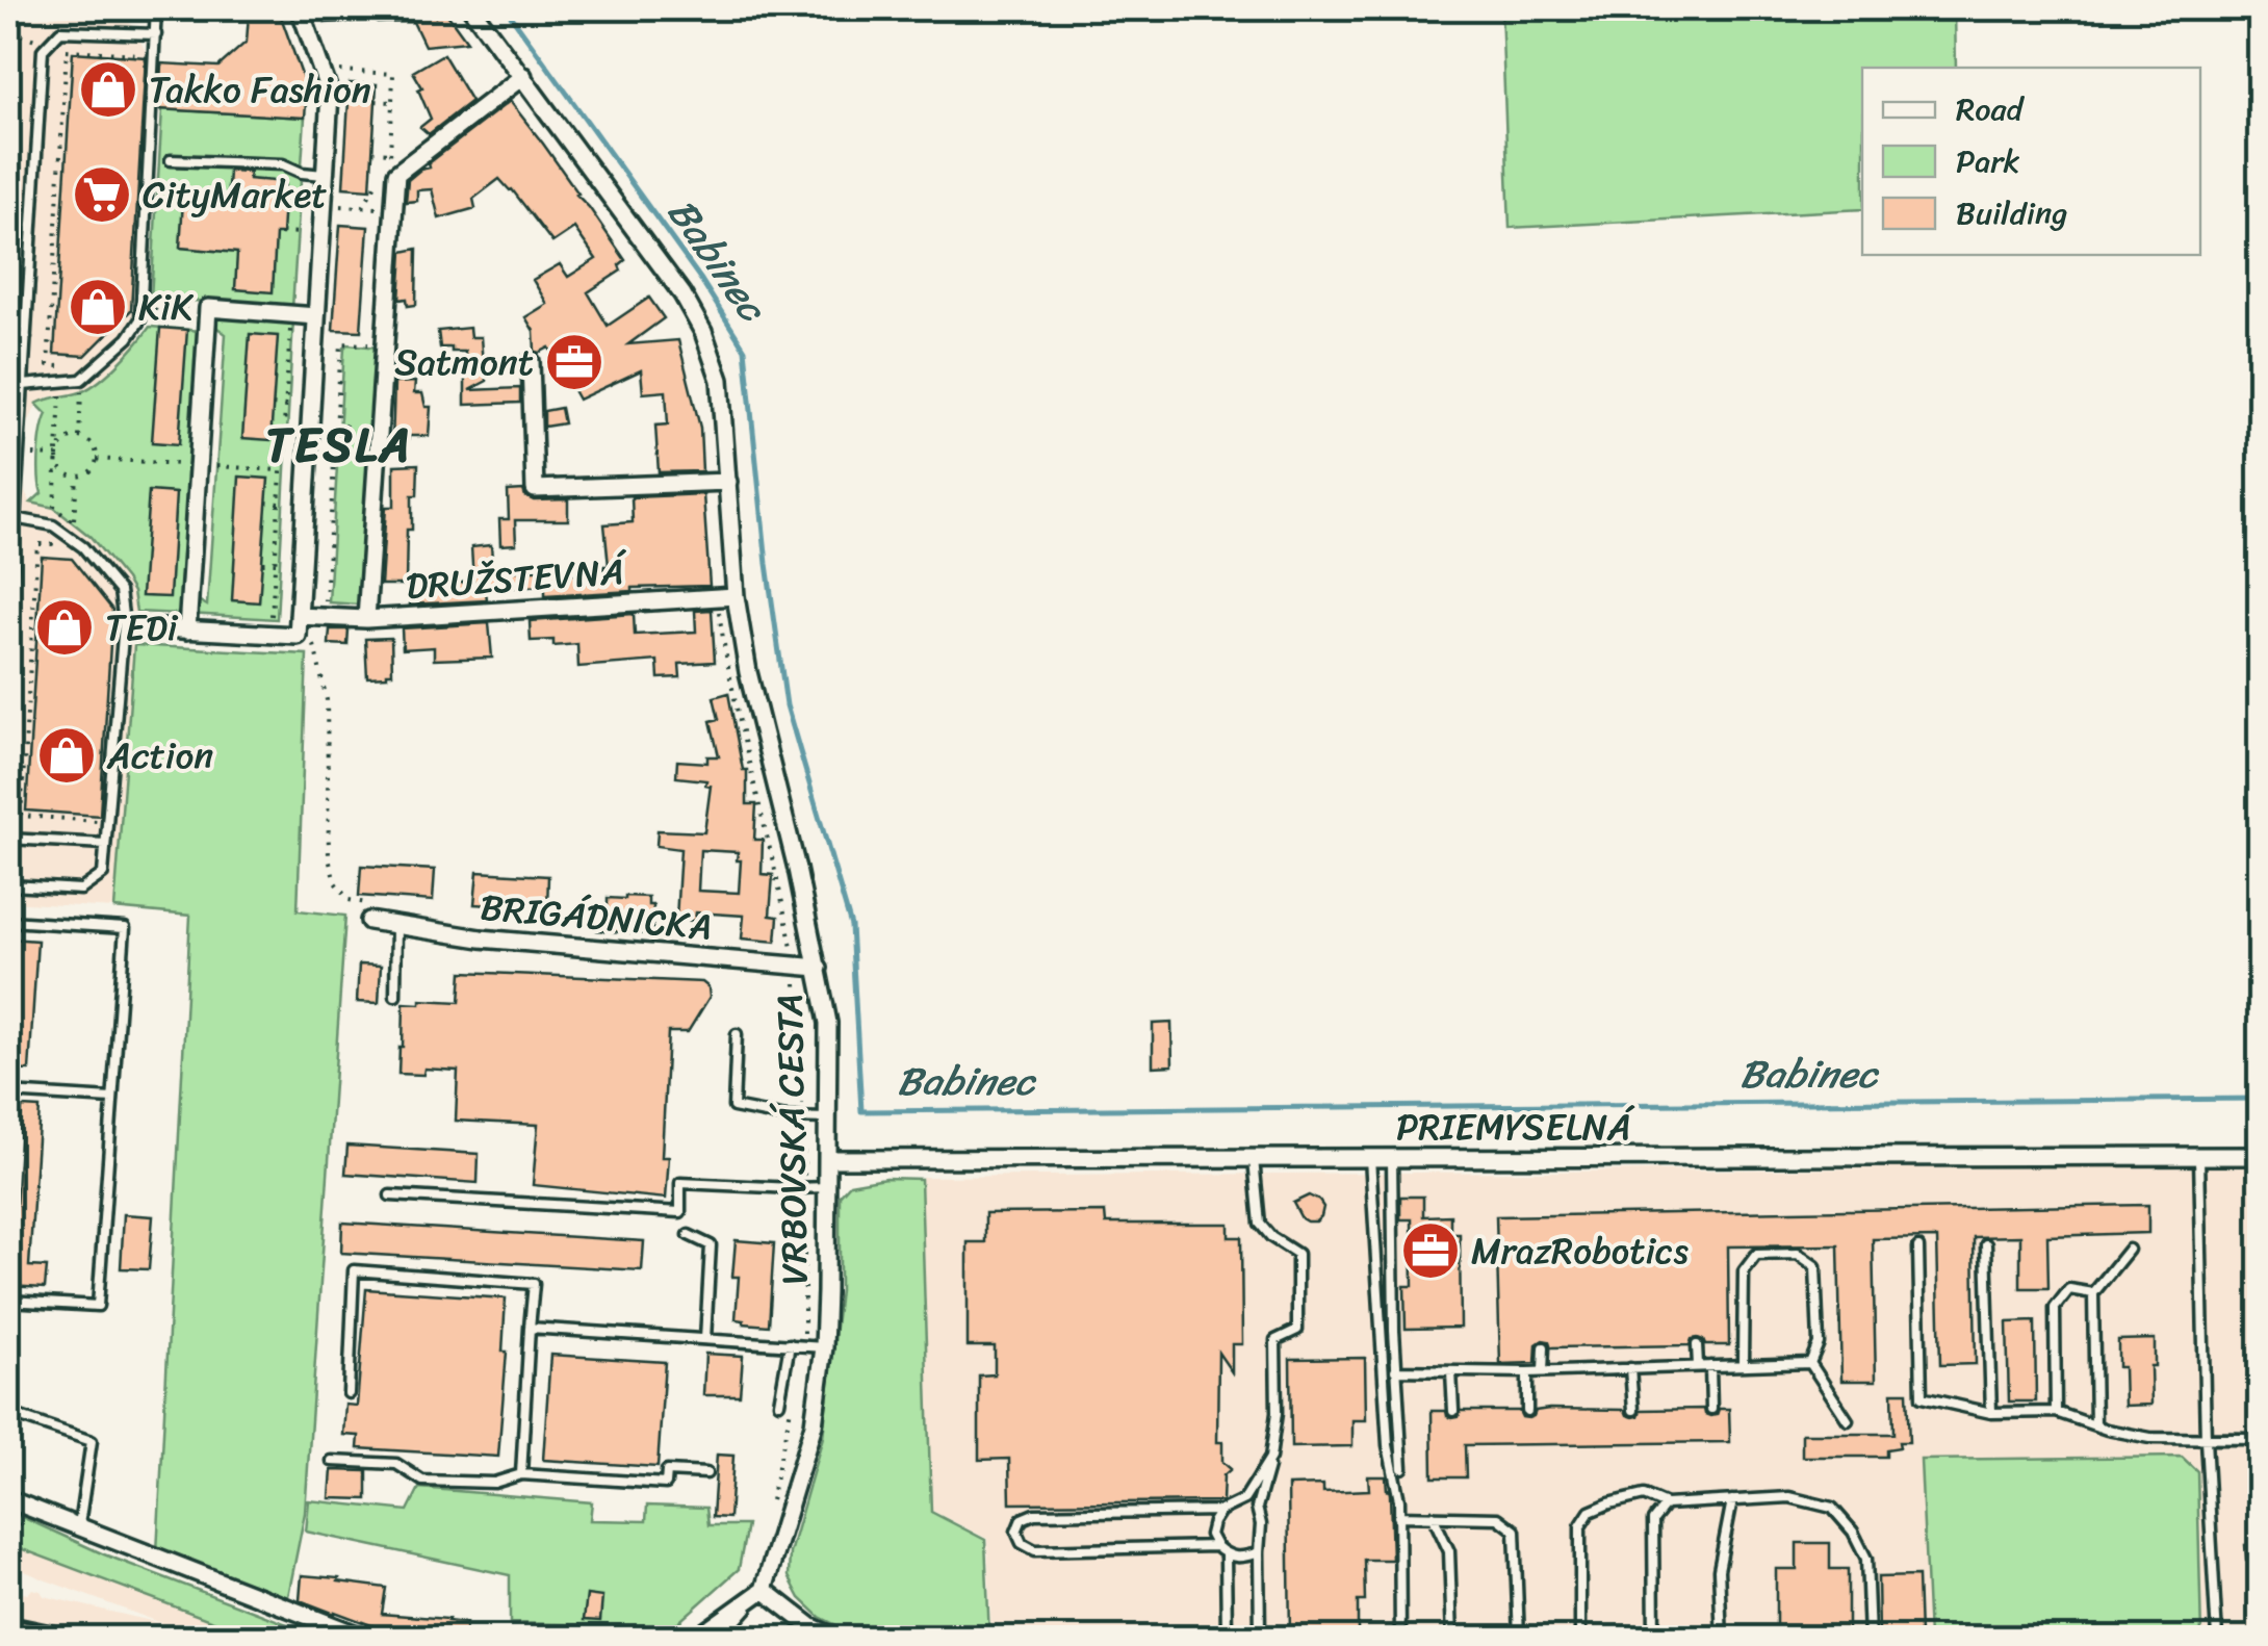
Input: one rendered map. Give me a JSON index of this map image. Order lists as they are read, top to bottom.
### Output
{
  "streets": {
    "street": [
      "DRUŽSTEVNÁ",
      "BRIGÁDNICKA",
      "PRIEMYSELNÁ",
      "VRBOVSKÁ CESTA"
    ]
  },
  "crossings": [
    ["DRUŽSTEVNÁ", "VRBOVSKÁ CESTA"],
    ["BRIGÁDNICKA", "VRBOVSKÁ CESTA"],
    ["PRIEMYSELNÁ", "VRBOVSKÁ CESTA"]
  ],
  "districts": ["TESLA"],
  "water": ["Babinec"],
  "places": {
    "shop": [
      "Takko Fashion",
      "KiK",
      "TEDi",
      "Action"
    ],
    "supermarket": ["CityMarket"],
    "office": ["Satmont", "MrazRobotics"]
  },
  "legend": ["Road", "Park", "Building"]
}
